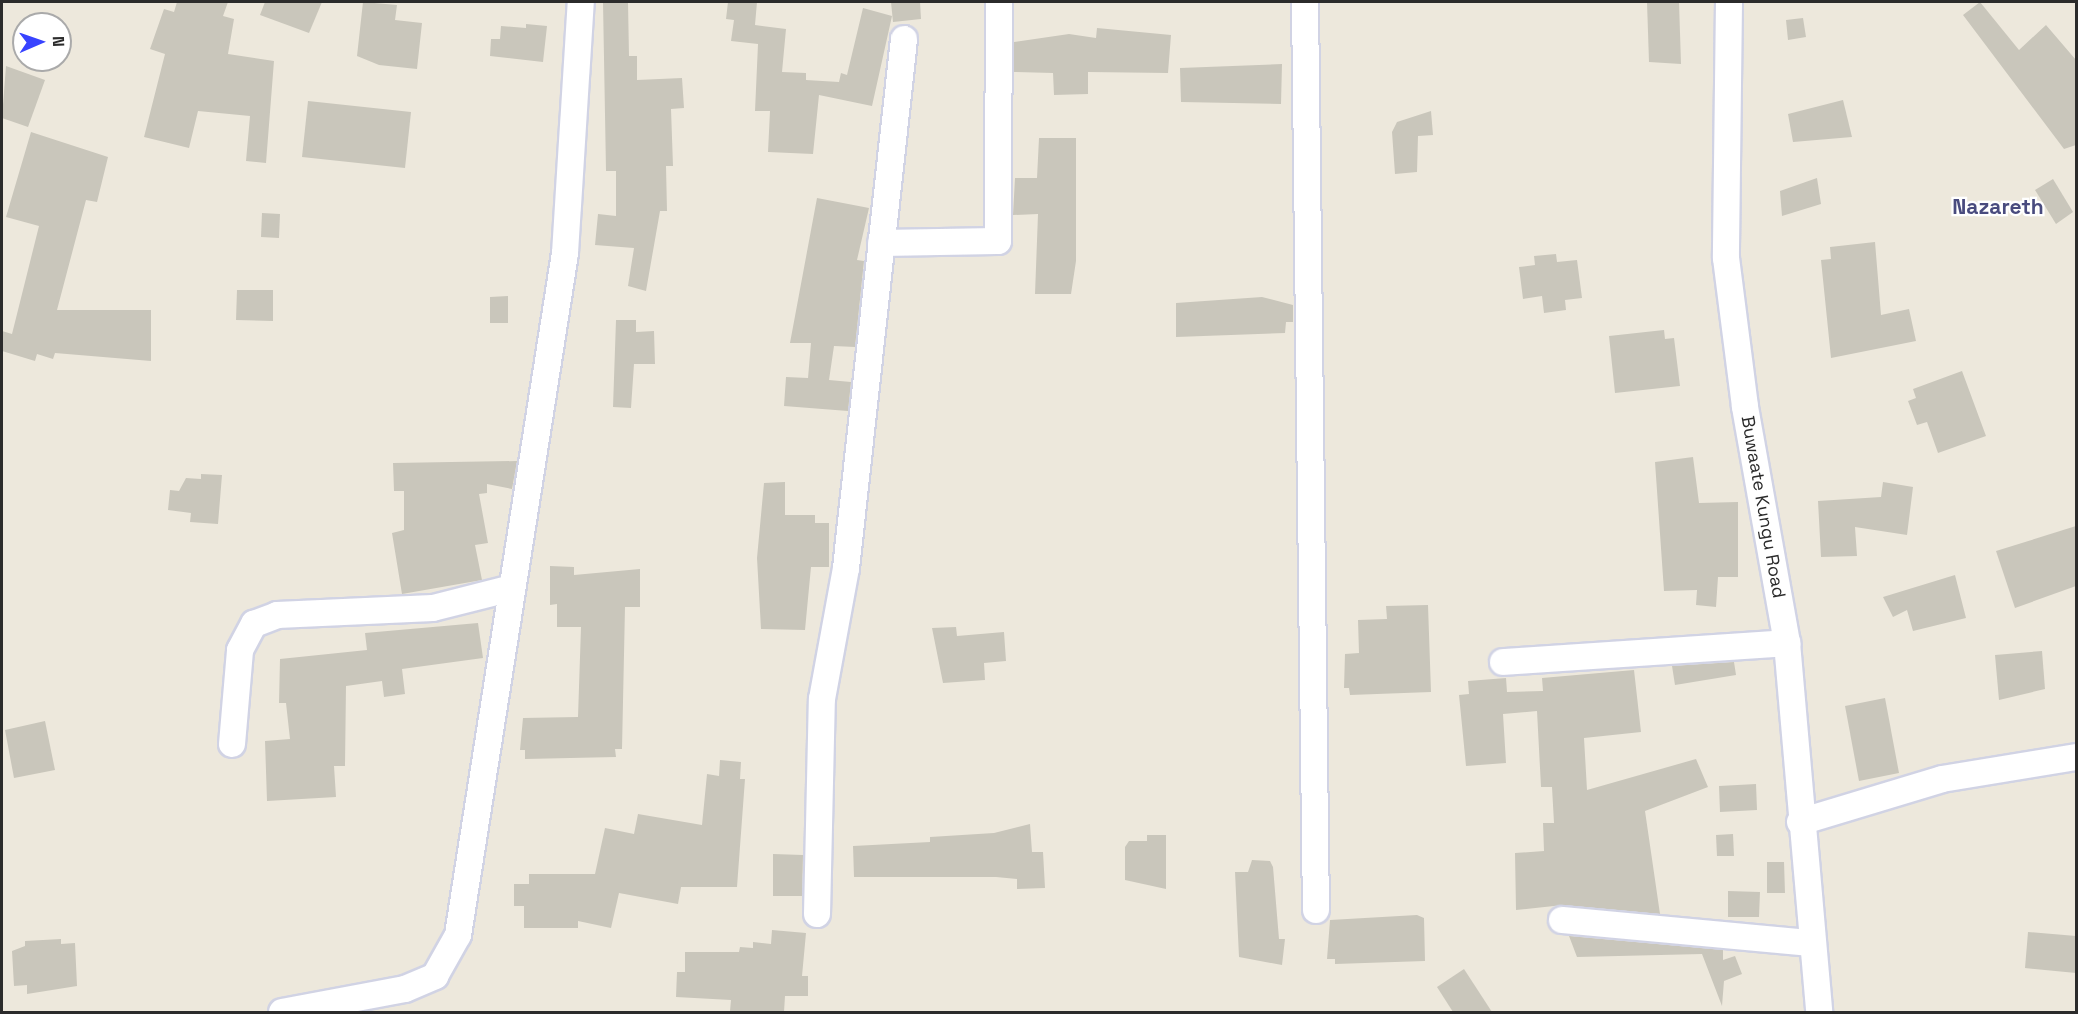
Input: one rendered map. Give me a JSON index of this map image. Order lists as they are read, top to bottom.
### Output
{
  "streets": {
    "street": ["Buwaate Kungu Road"]
  },
  "districts": ["Nazareth"],
  "north": "right"
}
